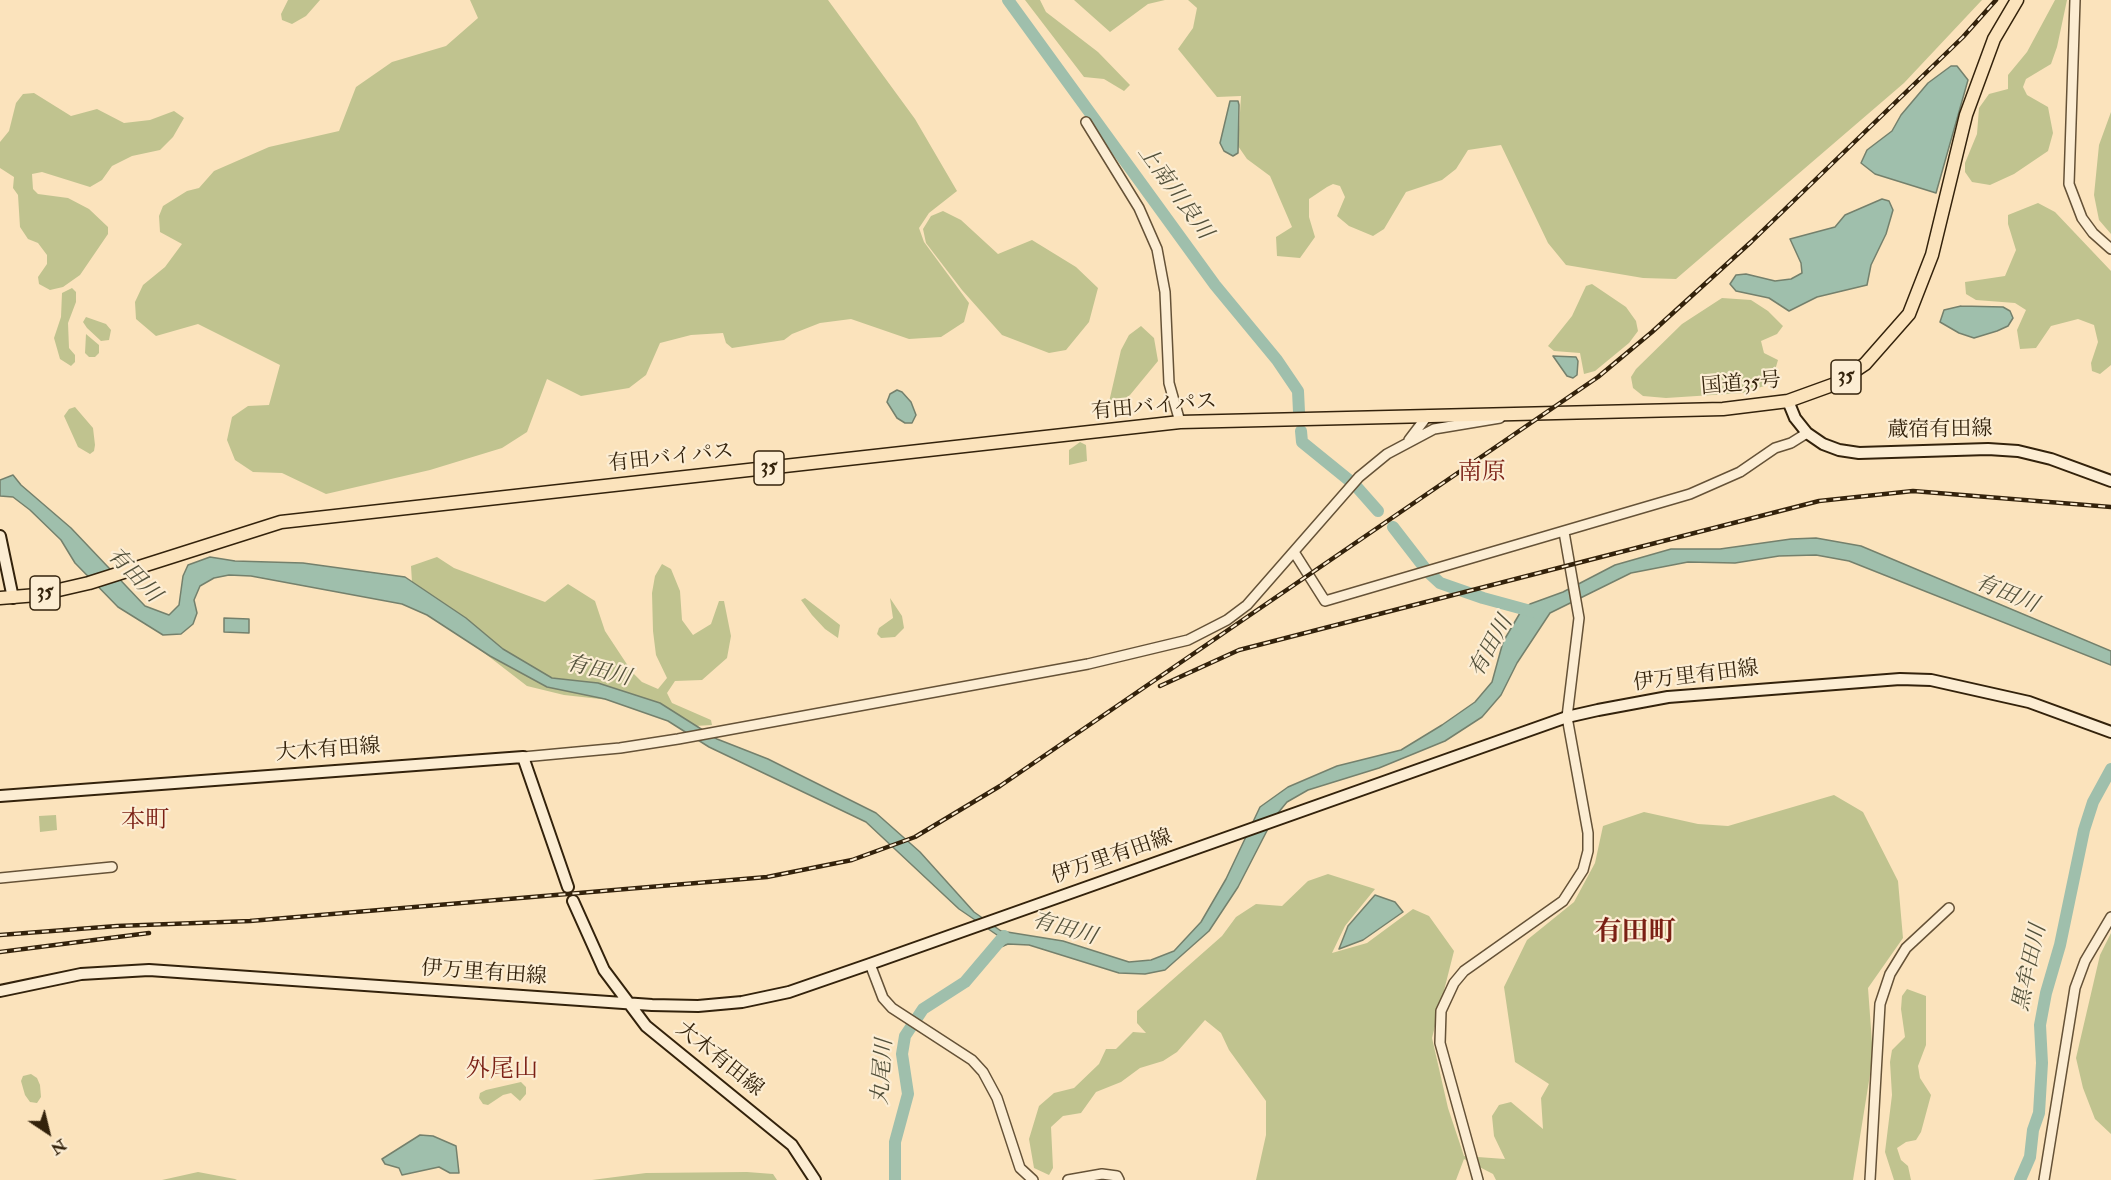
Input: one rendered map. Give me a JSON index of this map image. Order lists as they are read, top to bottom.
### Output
{
  "streets": {
    "highway": ["35", "国道35号", "有田バイパス"],
    "main road": ["蔵宿有田線", "伊万里有田線", "大木有田線"]
  },
  "crossings": [
    ["国道35号", "有田バイパス"],
    ["国道35号", "蔵宿有田線"],
    ["伊万里有田線", "大木有田線"]
  ],
  "districts": [
    "南原",
    "本町",
    "有田町",
    "外尾山"
  ],
  "water": [
    "上南川良川",
    "有田川",
    "黒牟田川",
    "丸尾川"
  ],
  "north": "bottom right"
}
